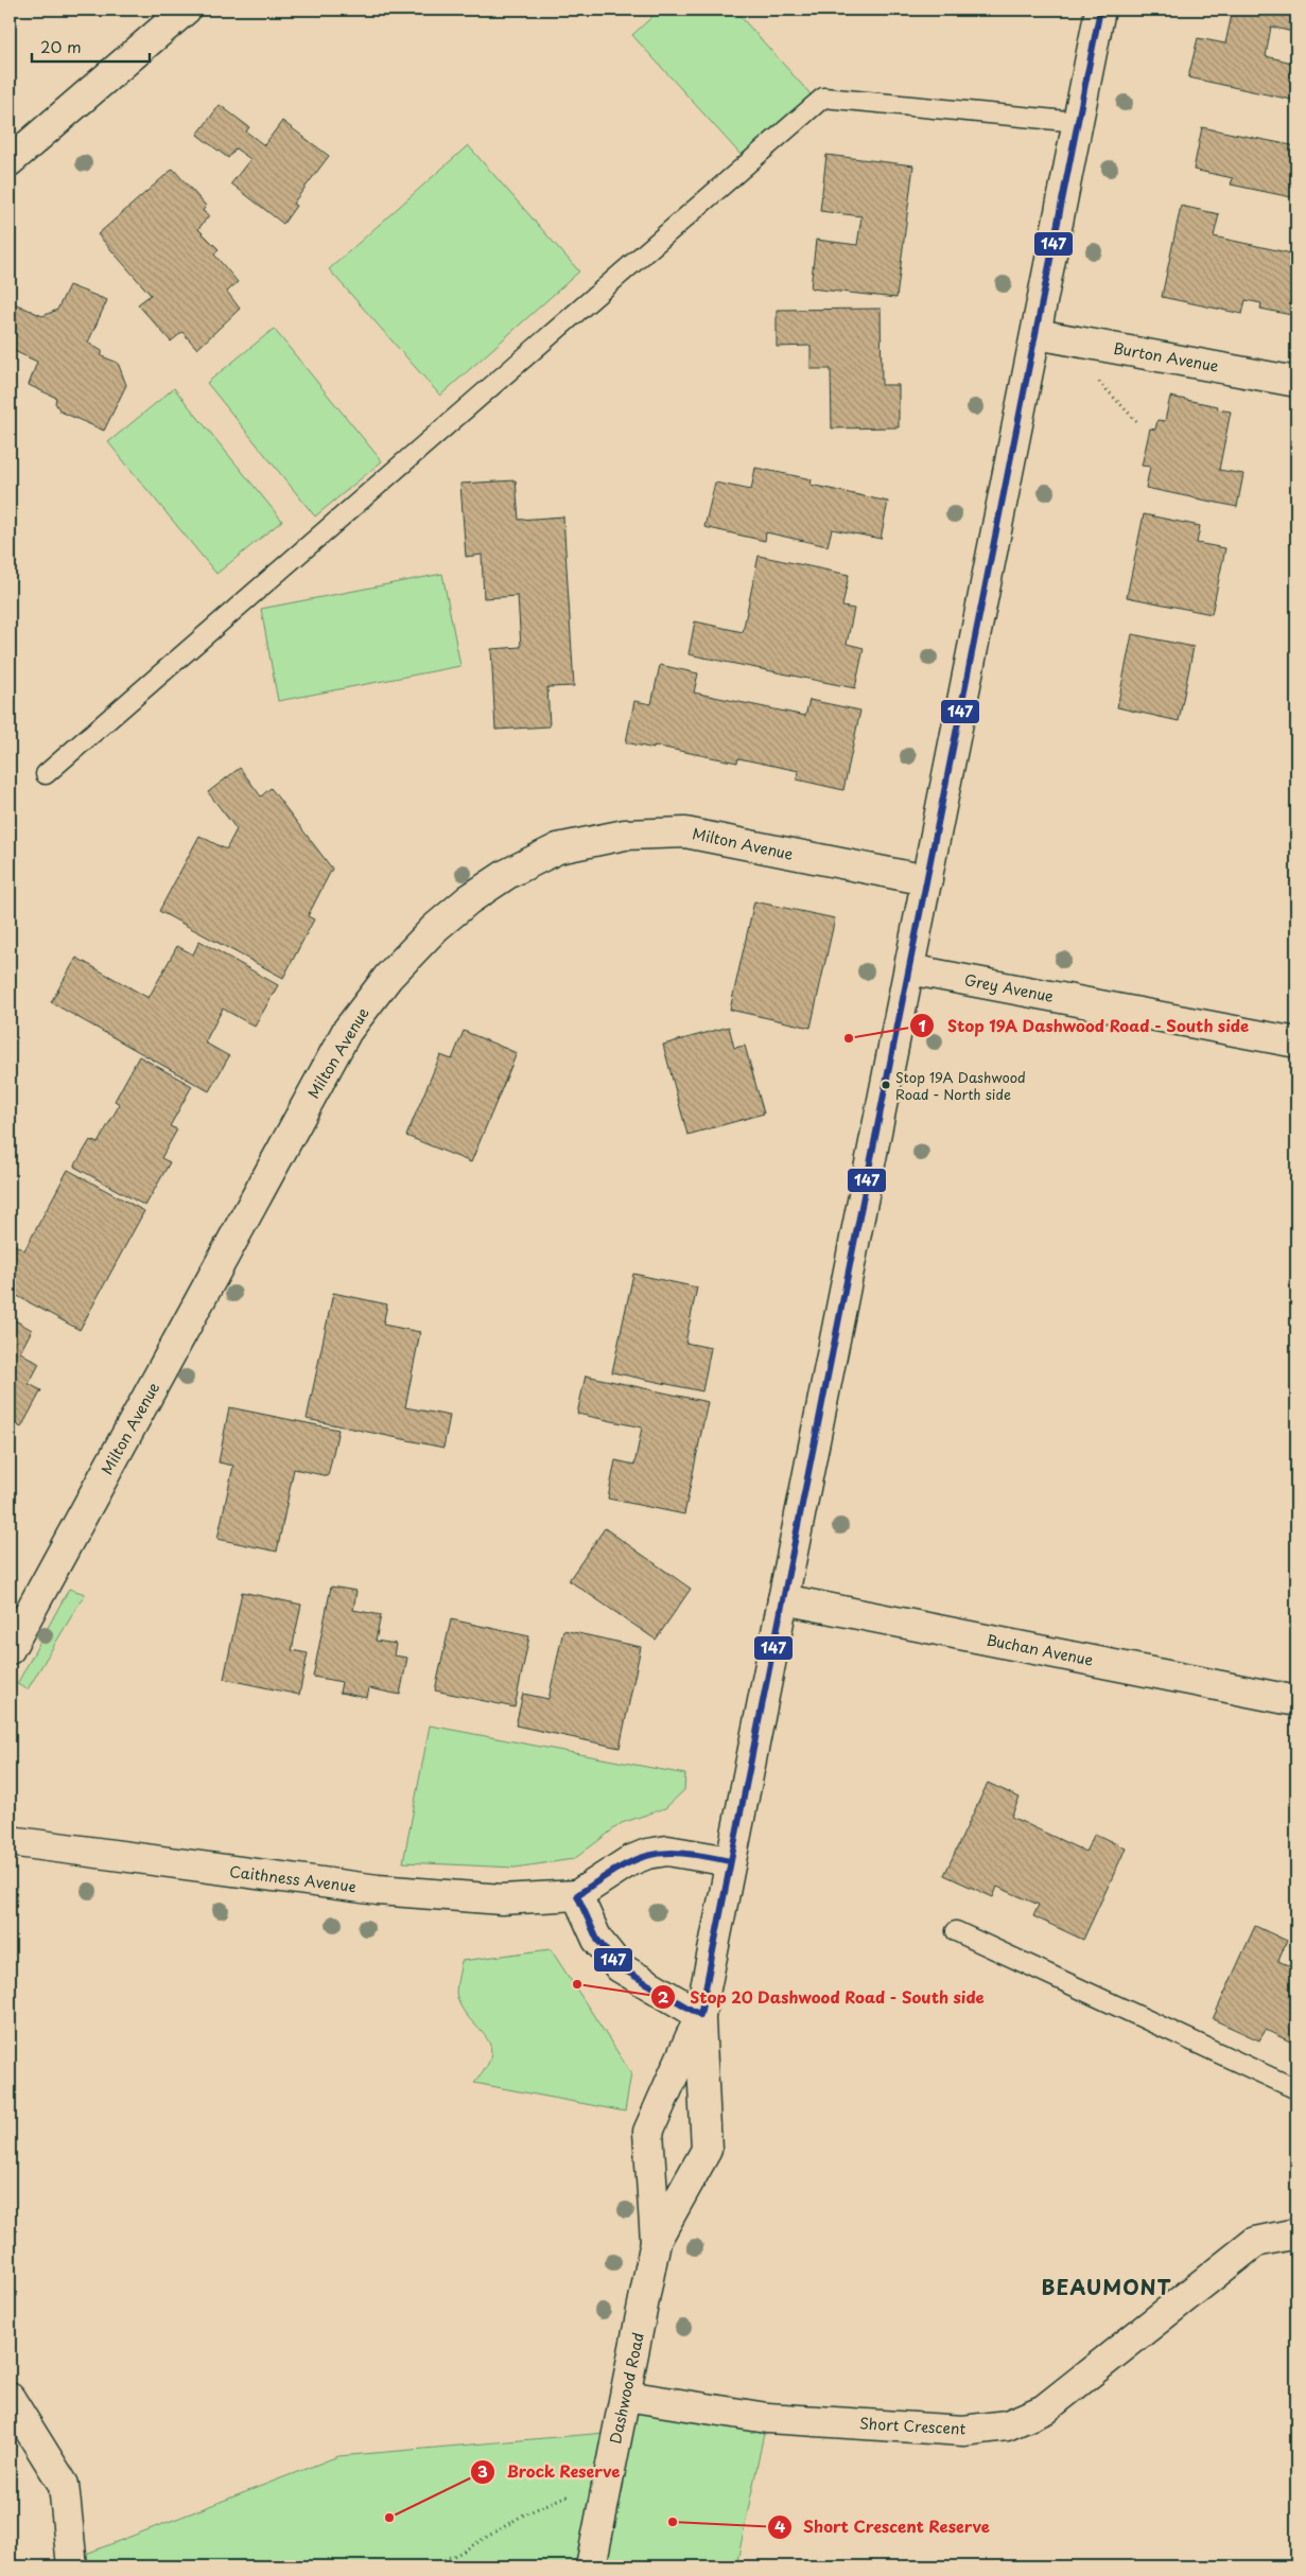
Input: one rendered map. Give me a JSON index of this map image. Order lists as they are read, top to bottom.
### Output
{
  "streets": {
    "street": [
      "Burton Avenue",
      "Milton Avenue",
      "Grey Avenue",
      "Buchan Avenue",
      "Caithness Avenue",
      "Dashwood Road",
      "Short Crescent"
    ]
  },
  "crossings": [
    ["Burton Avenue", "Dashwood Road"],
    ["Milton Avenue", "Dashwood Road"],
    ["Grey Avenue", "Dashwood Road"],
    ["Buchan Avenue", "Dashwood Road"],
    ["Caithness Avenue", "Dashwood Road"],
    ["Dashwood Road", "Short Crescent"]
  ],
  "districts": ["BEAUMONT"],
  "places": [
    "Stop 19A Dashwood Road - South side",
    "Stop 19A Dashwood Road - North side",
    "Stop 20 Dashwood Road - South side",
    "Brock Reserve",
    "Short Crescent Reserve"
  ],
  "lines": ["transit line 147"],
  "scale_bar": "20 m"
}
